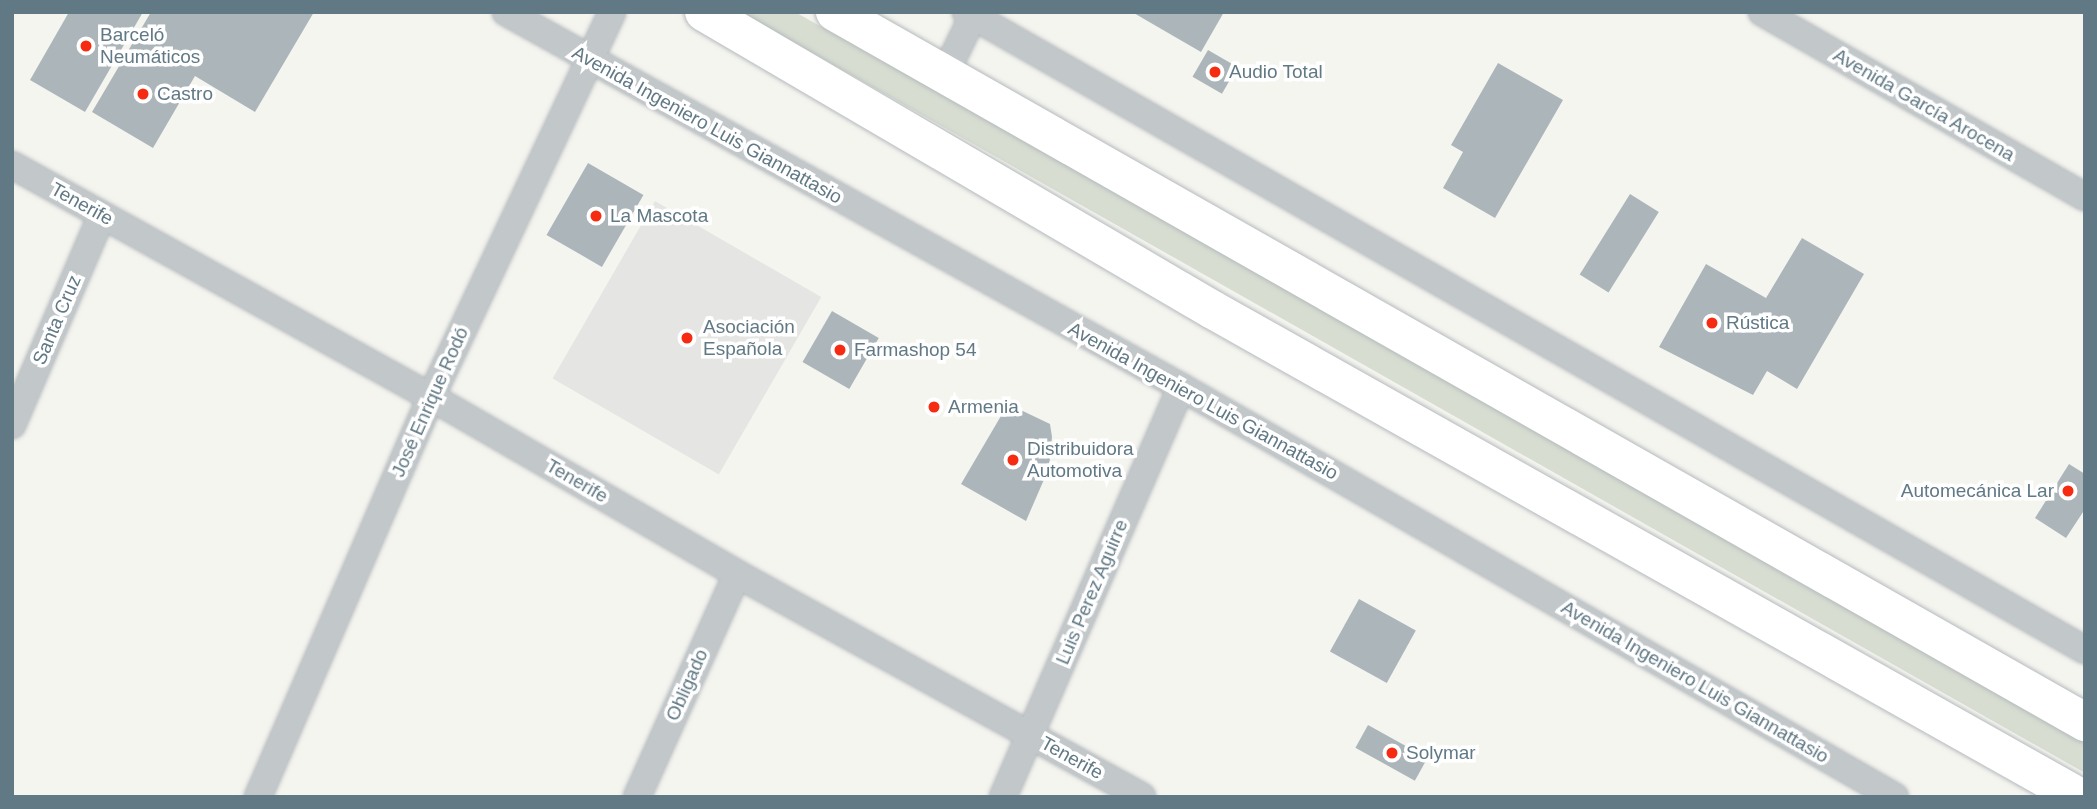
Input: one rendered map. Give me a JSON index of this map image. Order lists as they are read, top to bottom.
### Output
{
  "streets": {
    "street": [
      "Avenida García Arocena",
      "Avenida Ingeniero Luis Giannattasio",
      "Tenerife",
      "Santa Cruz",
      "José Enrique Rodó",
      "Luis Perez Aguirre",
      "Obligado"
    ]
  },
  "crossings": [
    ["Avenida Ingeniero Luis Giannattasio", "José Enrique Rodó"],
    ["Avenida Ingeniero Luis Giannattasio", "Luis Perez Aguirre"],
    ["Tenerife", "Santa Cruz"],
    ["Tenerife", "José Enrique Rodó"],
    ["Tenerife", "Luis Perez Aguirre"],
    ["Tenerife", "Obligado"]
  ],
  "places": [
    "Barceló Neumáticos",
    "Audio Total",
    "Castro",
    "La Mascota",
    "Rústica",
    "Asociación Española",
    "Farmashop 54",
    "Armenia",
    "Distribuidora Automotiva",
    "Automecánica Lar",
    "Solymar"
  ]
}
